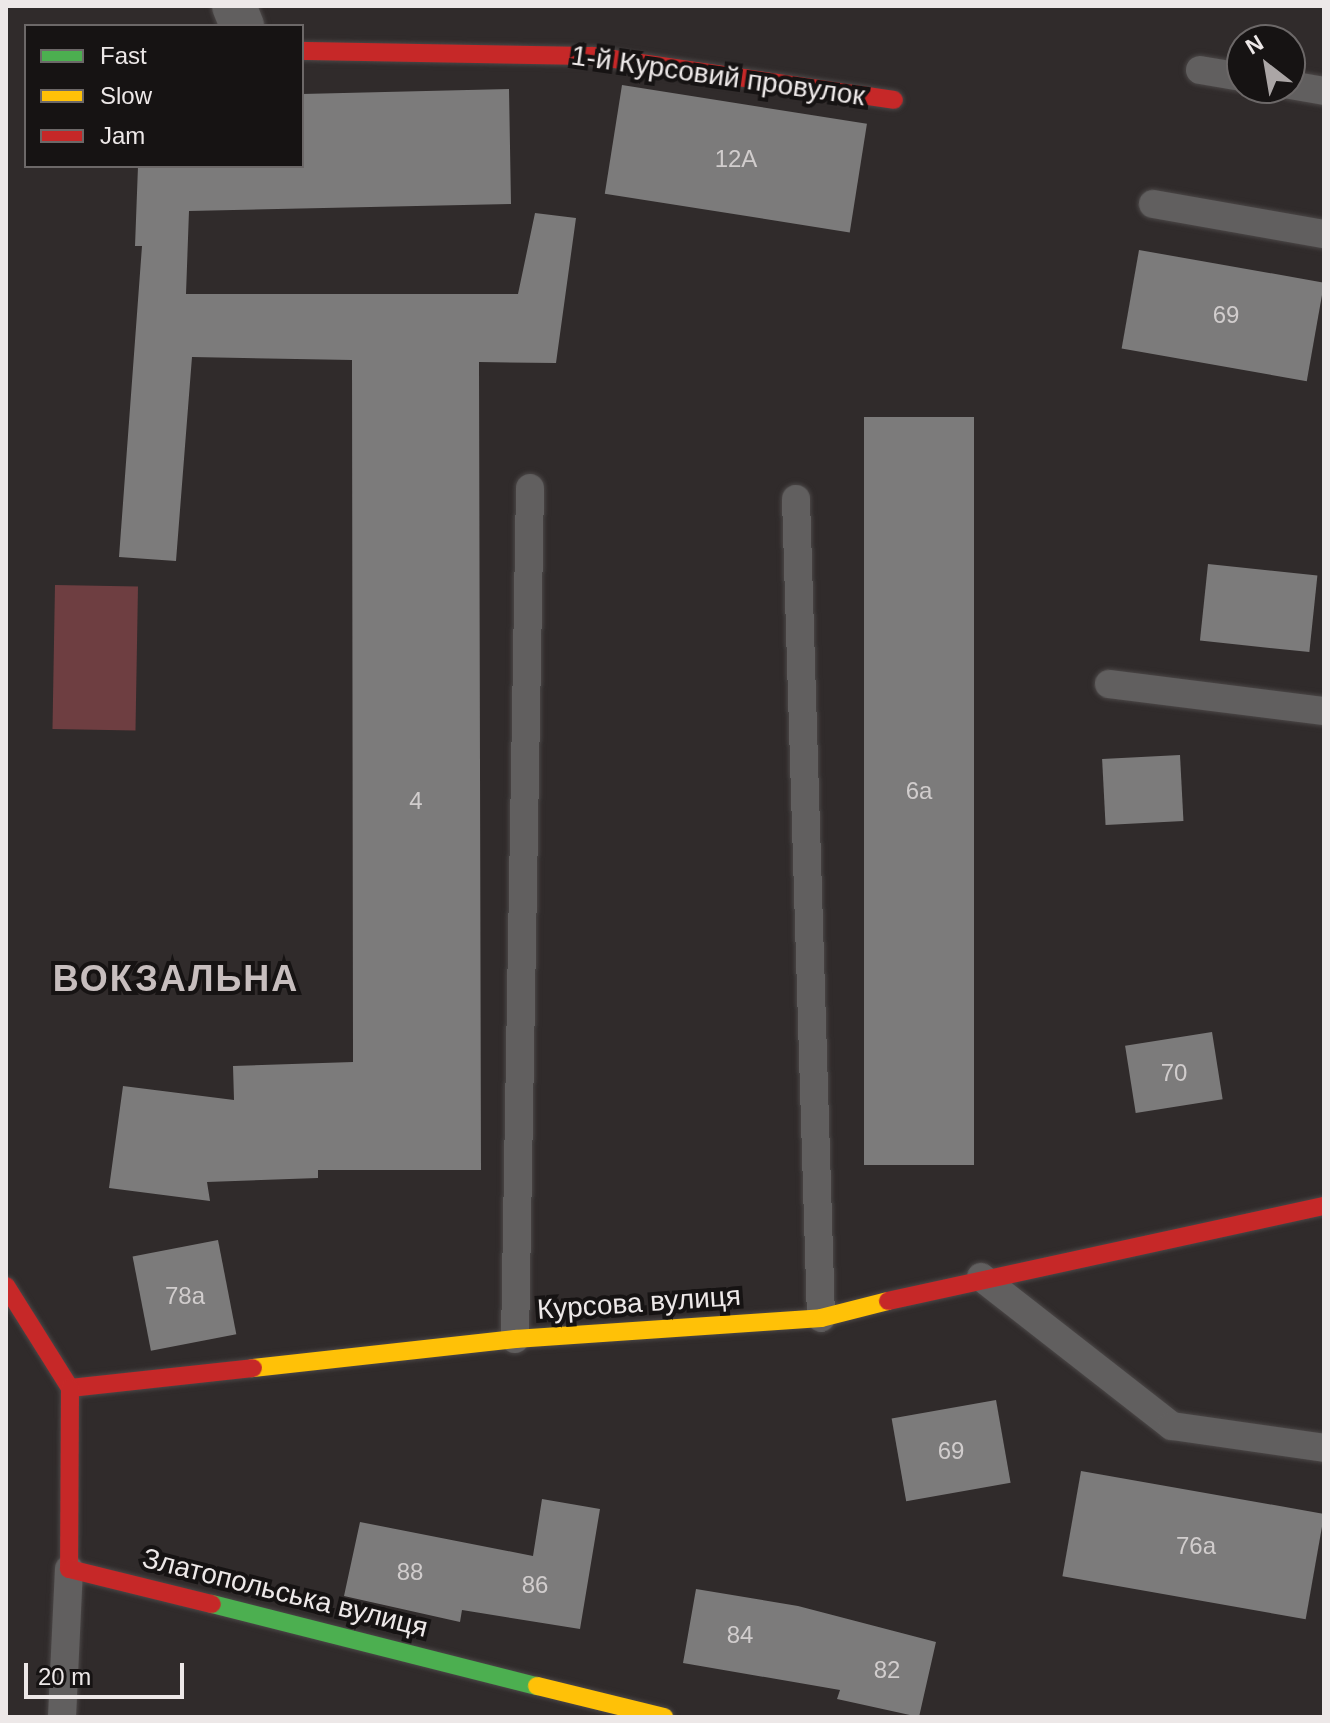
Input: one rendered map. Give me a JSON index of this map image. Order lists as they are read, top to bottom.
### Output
{
  "streets": {
    "street": ["1-й Курсовий провулок", "Курсова вулиця", "Златопольська вулиця"]
  },
  "districts": ["ВОКЗАЛЬНА"],
  "house_numbers": [
    "12А",
    "69",
    "6а",
    "4",
    "70",
    "78а",
    "69",
    "76а",
    "88",
    "86",
    "84",
    "82"
  ],
  "legend": ["Fast", "Slow", "Jam"],
  "scale_bar": "20 m",
  "north": "top left"
}
